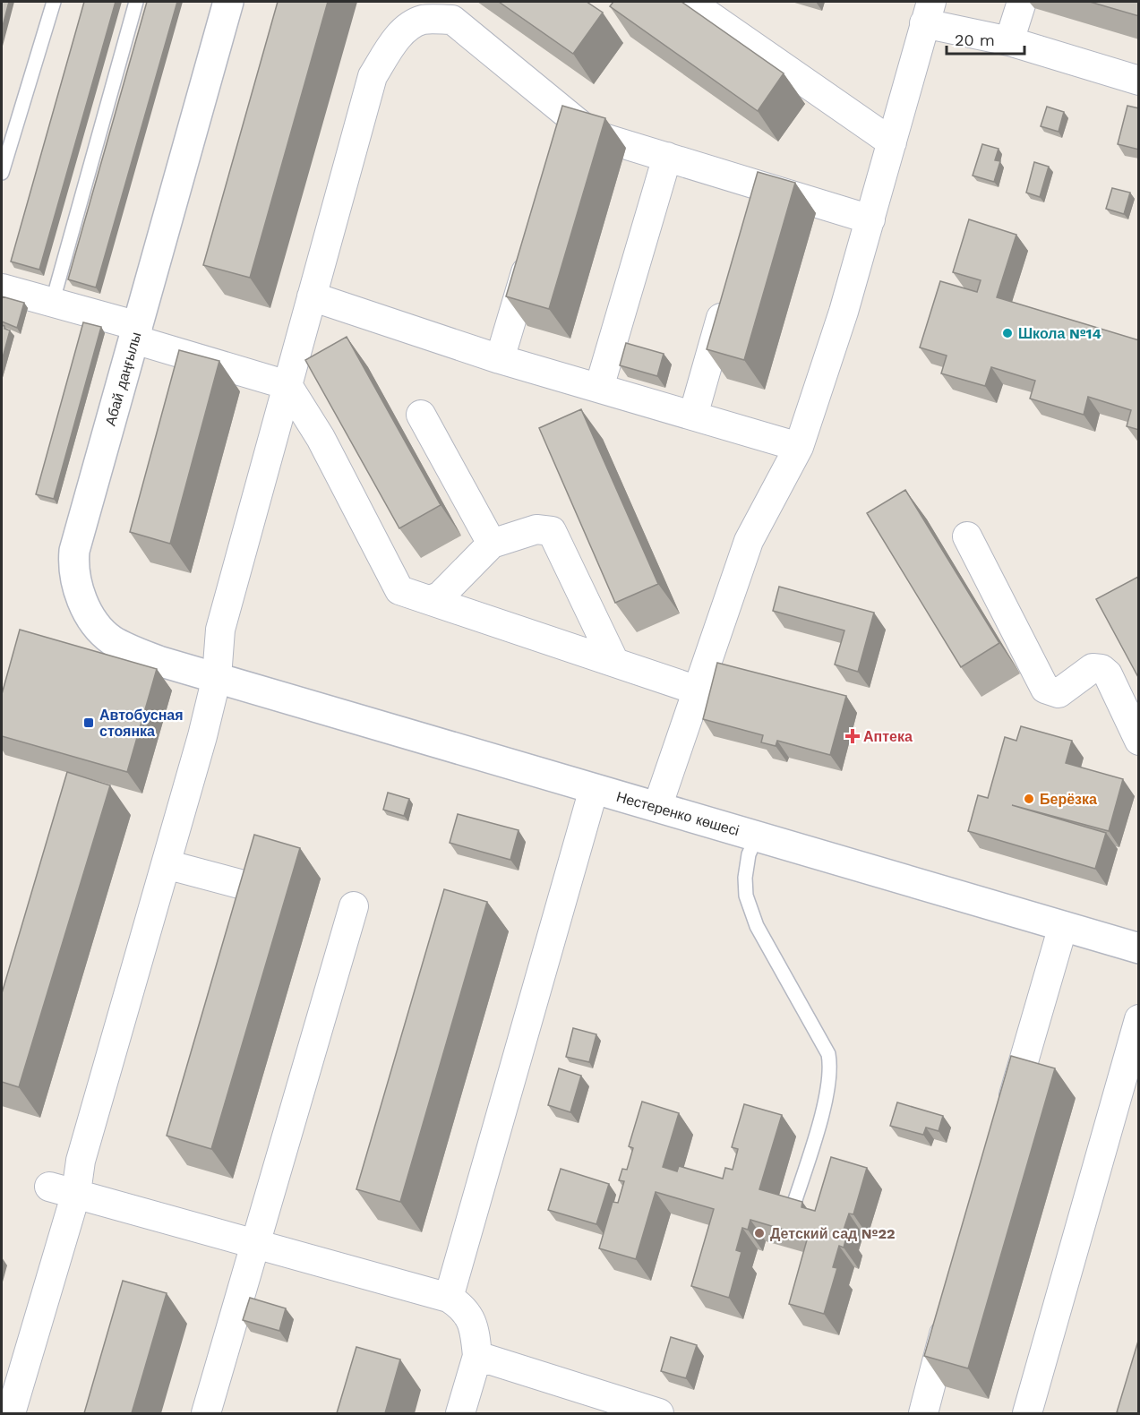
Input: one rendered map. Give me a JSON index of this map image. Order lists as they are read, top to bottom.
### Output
{
  "streets": {
    "main road": ["Абай даңғылы", "Нестеренко көшесі"]
  },
  "crossings": [
    ["Абай даңғылы", "Нестеренко көшесі"]
  ],
  "places": {
    "other": ["Школа №14", "Берёзка", "Детский сад №22"],
    "transit": ["Автобусная стоянка"],
    "health": ["Аптека"]
  },
  "scale_bar": "20 m"
}
